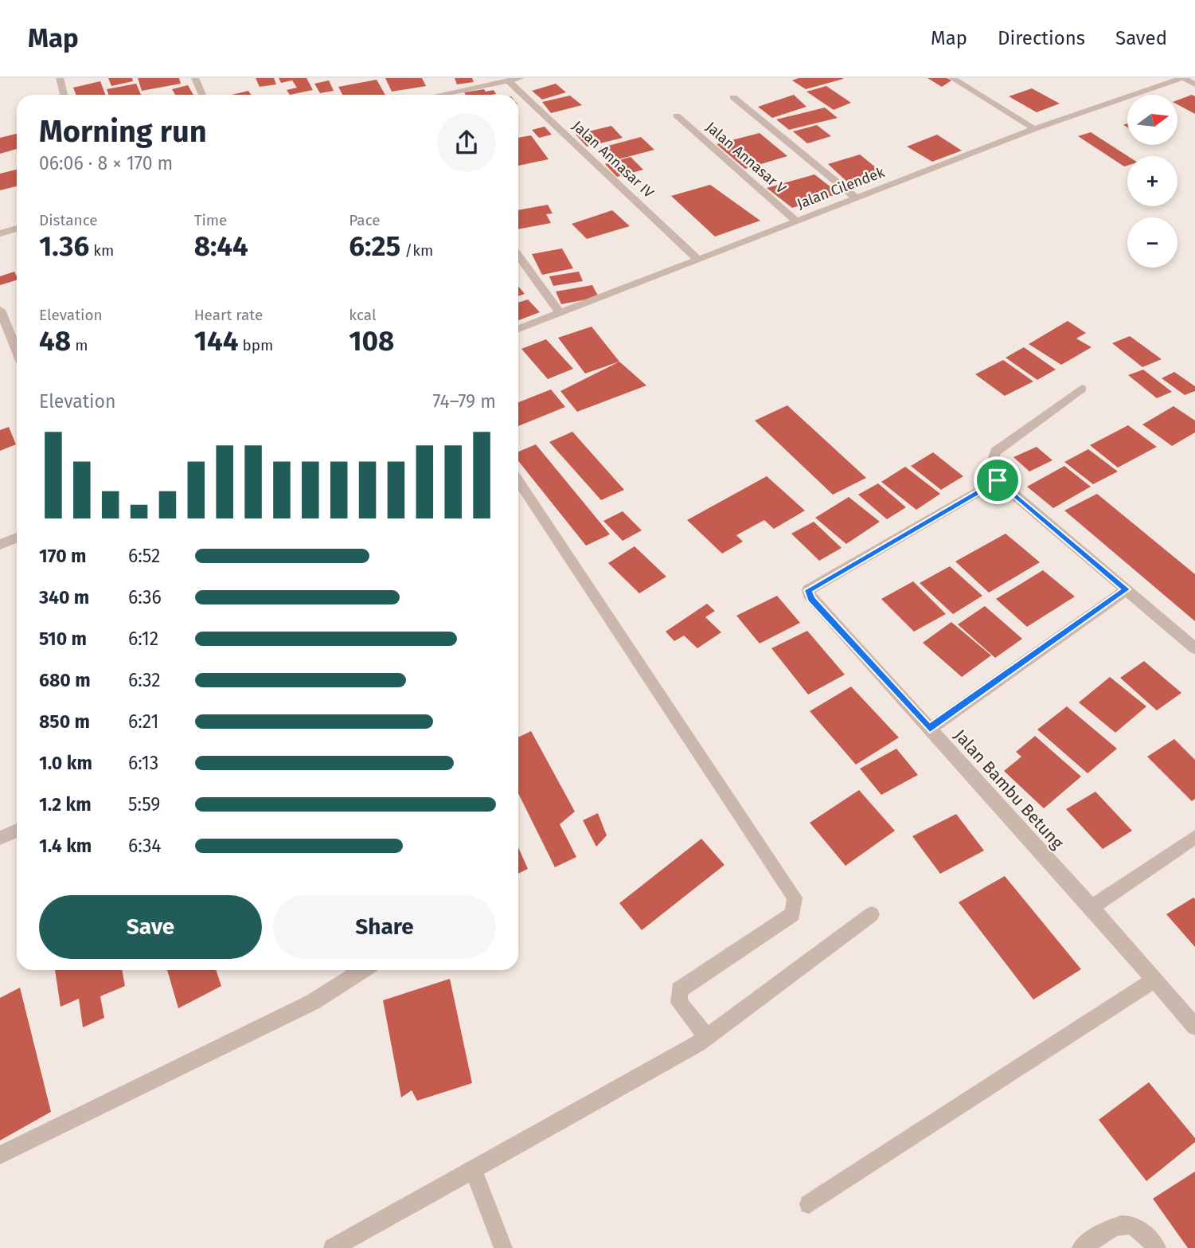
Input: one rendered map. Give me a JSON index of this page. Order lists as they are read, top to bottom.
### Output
{
  "streets": {
    "street": [
      "Jalan Annasar V",
      "Jalan Annasar IV",
      "Jalan Cilendek",
      "Jalan Bambu Betung"
    ]
  },
  "crossings": [
    ["Jalan Annasar V", "Jalan Cilendek"],
    ["Jalan Annasar IV", "Jalan Cilendek"]
  ],
  "north": "right",
  "page": {
    "header": "Map",
    "nav": ["Map", "Directions", "Saved"],
    "map_buttons": ["+", "−"],
    "heading": ["Morning run", "06:06 · 8 × 170 m"],
    "stats": [
      ["Distance", "1.36 km"],
      ["Time", "8:44"],
      ["Pace", "6:25 /km"],
      ["Elevation", "48 m"],
      ["Heart rate", "144 bpm"],
      ["kcal", "108"]
    ],
    "chart": ["Elevation", "74–79 m"],
    "list": [
      {
        "name": "170 m",
        "note": "6:52"
      },
      {
        "name": "340 m",
        "note": "6:36"
      },
      {
        "name": "510 m",
        "note": "6:12"
      },
      {
        "name": "680 m",
        "note": "6:32"
      },
      {
        "name": "850 m",
        "note": "6:21"
      },
      {
        "name": "1.0 km",
        "note": "6:13"
      },
      {
        "name": "1.2 km",
        "note": "5:59"
      },
      {
        "name": "1.4 km",
        "note": "6:34"
      }
    ],
    "buttons": ["Save", "Share"]
  }
}
